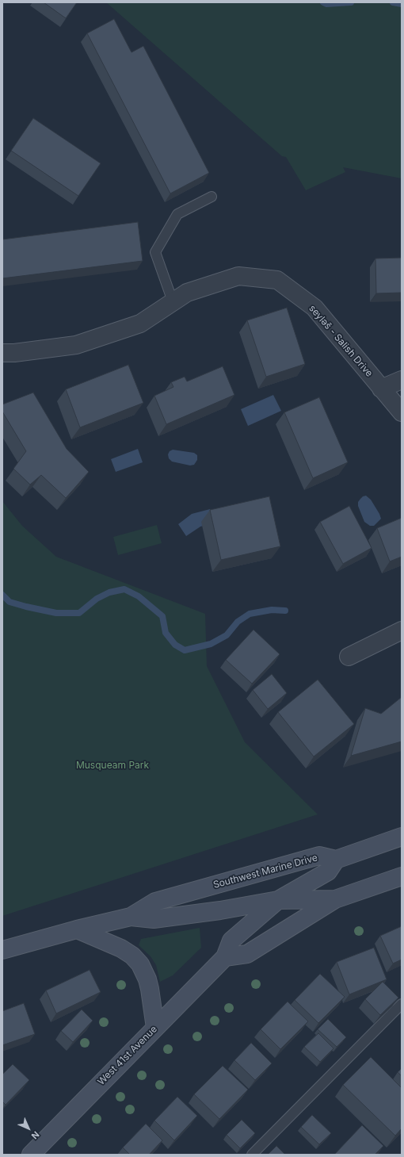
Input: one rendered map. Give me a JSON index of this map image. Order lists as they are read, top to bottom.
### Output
{
  "streets": {
    "main road": ["Southwest Marine Drive", "West 41st Avenue"],
    "street": ["seyləš - Salish Drive"]
  },
  "crossings": [
    ["Southwest Marine Drive", "West 41st Avenue"]
  ],
  "parks": ["Musqueam Park"],
  "north": "bottom right"
}
